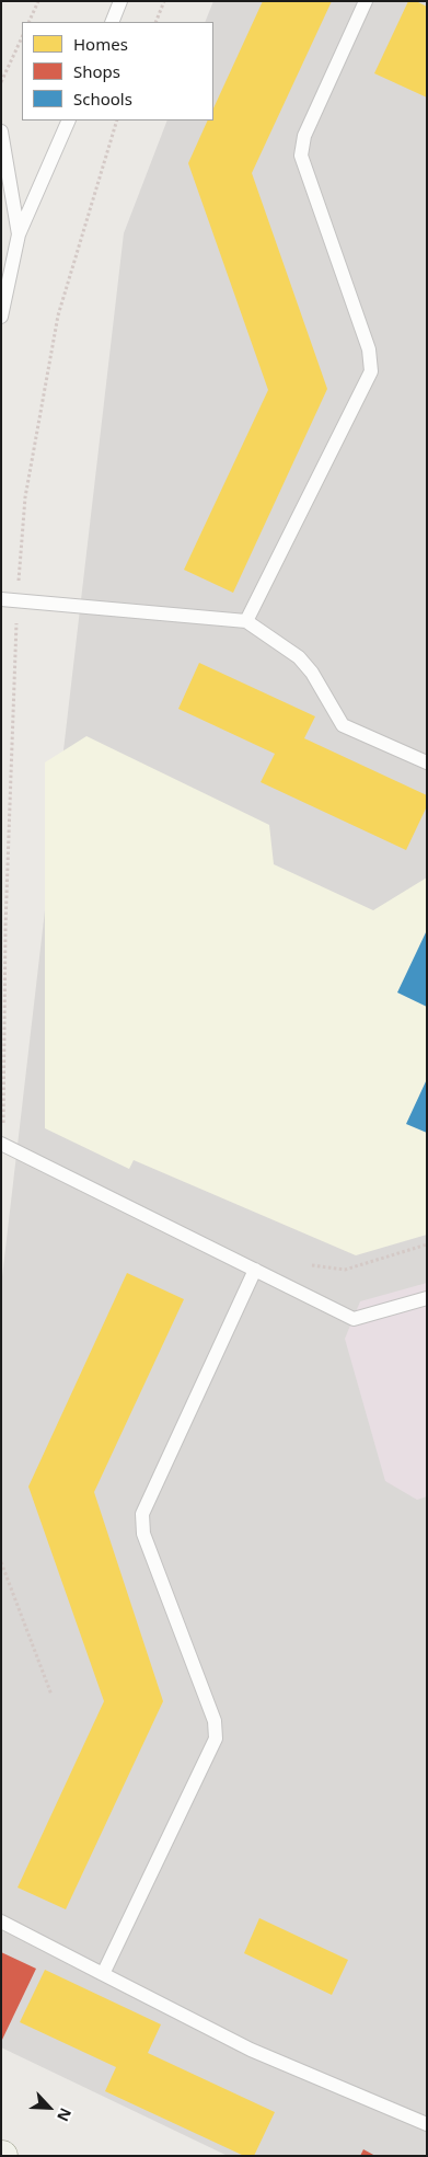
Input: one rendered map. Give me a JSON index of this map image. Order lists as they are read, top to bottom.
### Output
{
  "legend": ["Homes", "Shops", "Schools"],
  "north": "bottom right"
}
